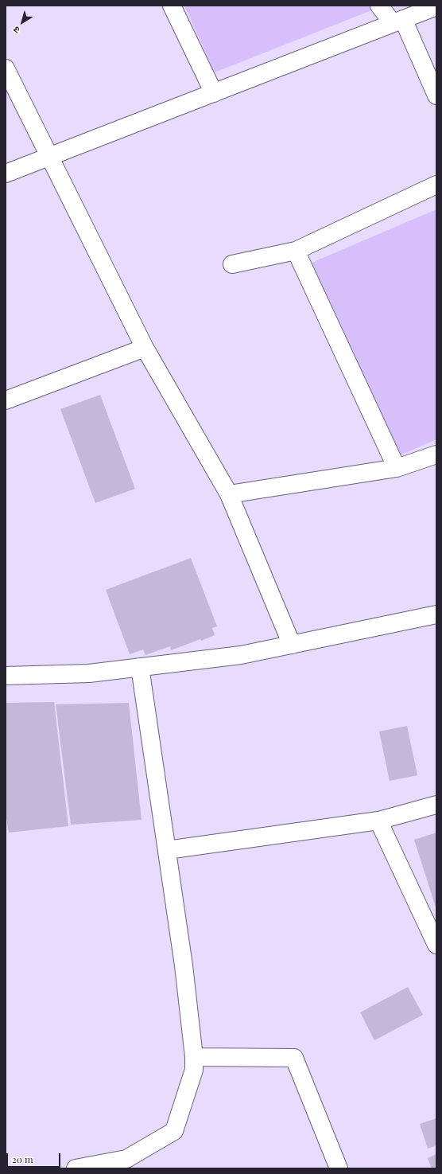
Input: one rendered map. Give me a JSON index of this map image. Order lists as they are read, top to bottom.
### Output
{
  "scale_bar": "20 m",
  "north": "bottom left"
}
